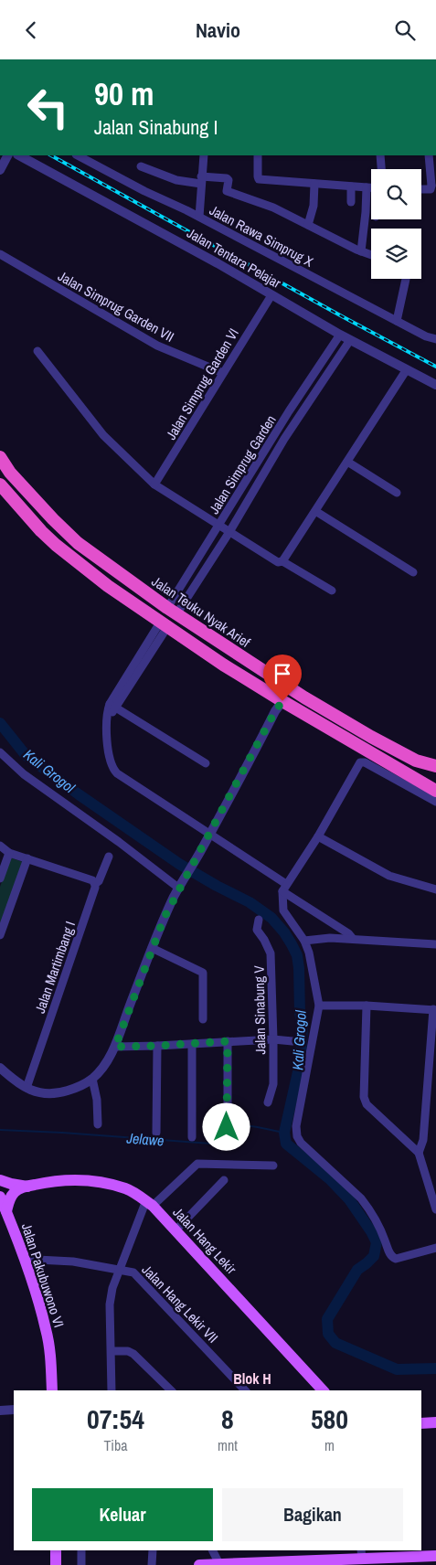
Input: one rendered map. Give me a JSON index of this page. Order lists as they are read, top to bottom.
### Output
{
  "streets": {
    "highway": ["Jalan Teuku Nyak Arief"],
    "main road": ["Jalan Hang Lekir", "Jalan Pakubuwono VI"],
    "street": [
      "Jalan Rawa Simprug X",
      "Jalan Tentara Pelajar",
      "Jalan Simprug Garden VII",
      "Jalan Simprug Garden VI",
      "Jalan Simprug Garden",
      "Jalan Martimbang I",
      "Jalan Sinabung V",
      "Jalan Hang Lekir VII"
    ]
  },
  "crossings": [
    ["Jalan Tentara Pelajar", "Jalan Simprug Garden VI"],
    ["Jalan Tentara Pelajar", "Jalan Simprug Garden"],
    ["Jalan Simprug Garden VII", "Jalan Simprug Garden VI"],
    ["Jalan Simprug Garden", "Jalan Teuku Nyak Arief"],
    ["Jalan Hang Lekir", "Jalan Pakubuwono VI"],
    ["Jalan Pakubuwono VI", "Jalan Hang Lekir VII"]
  ],
  "districts": ["Blok H"],
  "water": ["Kali Grogol", "Jelawe"],
  "page": {
    "header": "Navio",
    "turn": ["90 m", "Jalan Sinabung I"],
    "eta": [
      "07:54",
      "Tiba",
      "8",
      "mnt",
      "580",
      "m"
    ],
    "buttons": ["Keluar", "Bagikan"]
  }
}
